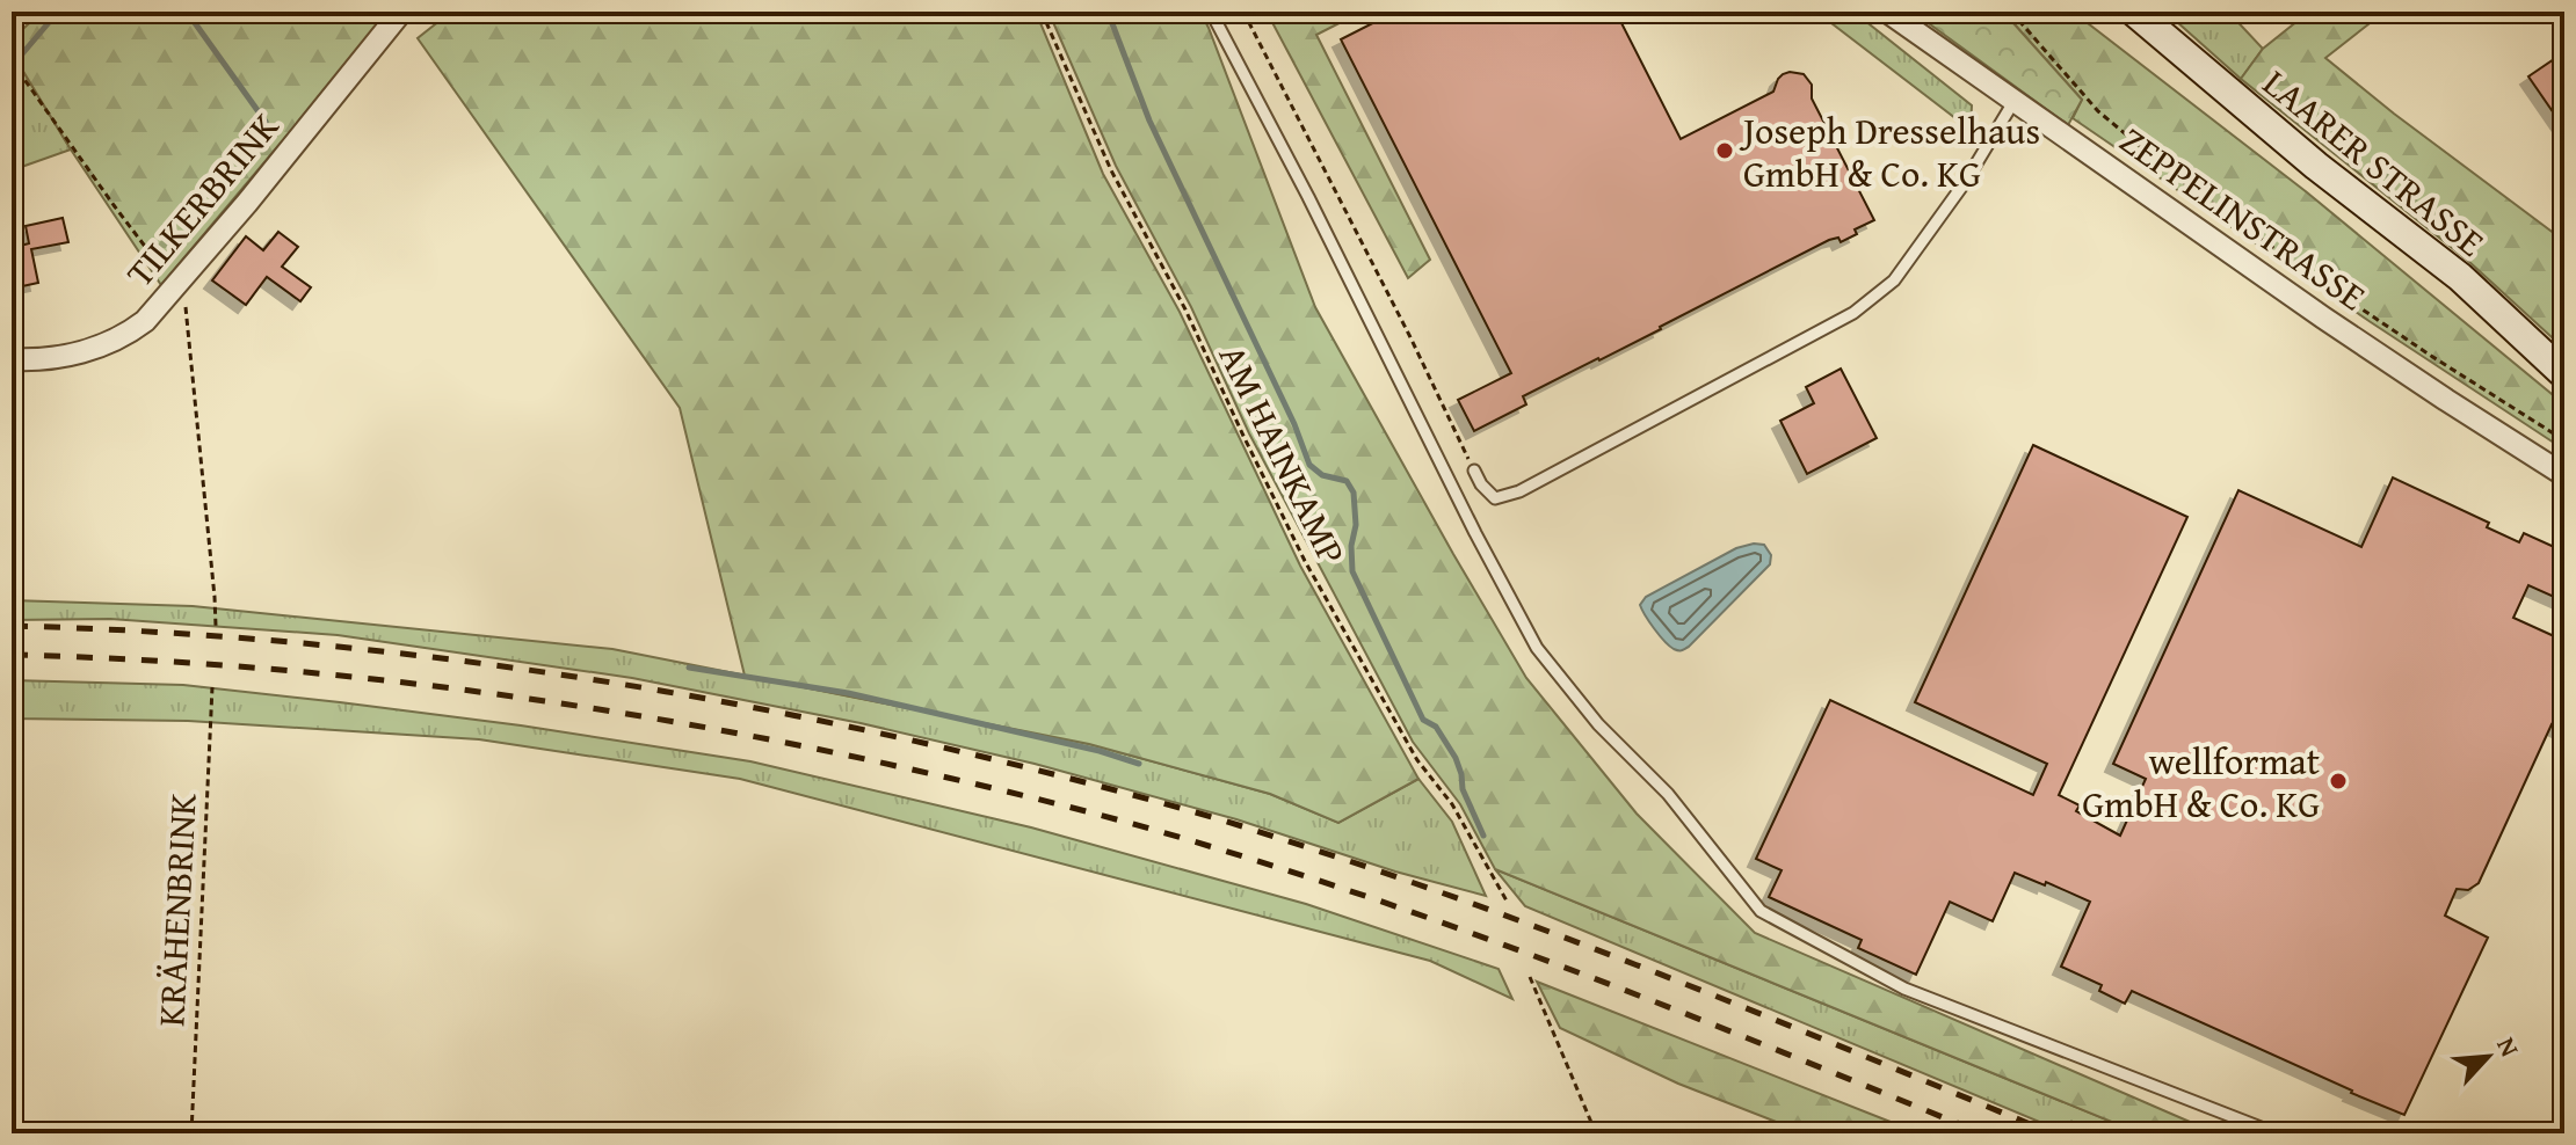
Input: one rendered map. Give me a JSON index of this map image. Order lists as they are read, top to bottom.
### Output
{
  "streets": {
    "main road": ["LAARER STRASSE"],
    "street": ["TILKERBRINK", "ZEPPELINSTRASSE"],
    "path": ["AM HAINKAMP", "KRÄHENBRINK"]
  },
  "places": ["Joseph Dresselhaus GmbH & Co. KG", "wellformat GmbH & Co. KG"],
  "north": "top right"
}
